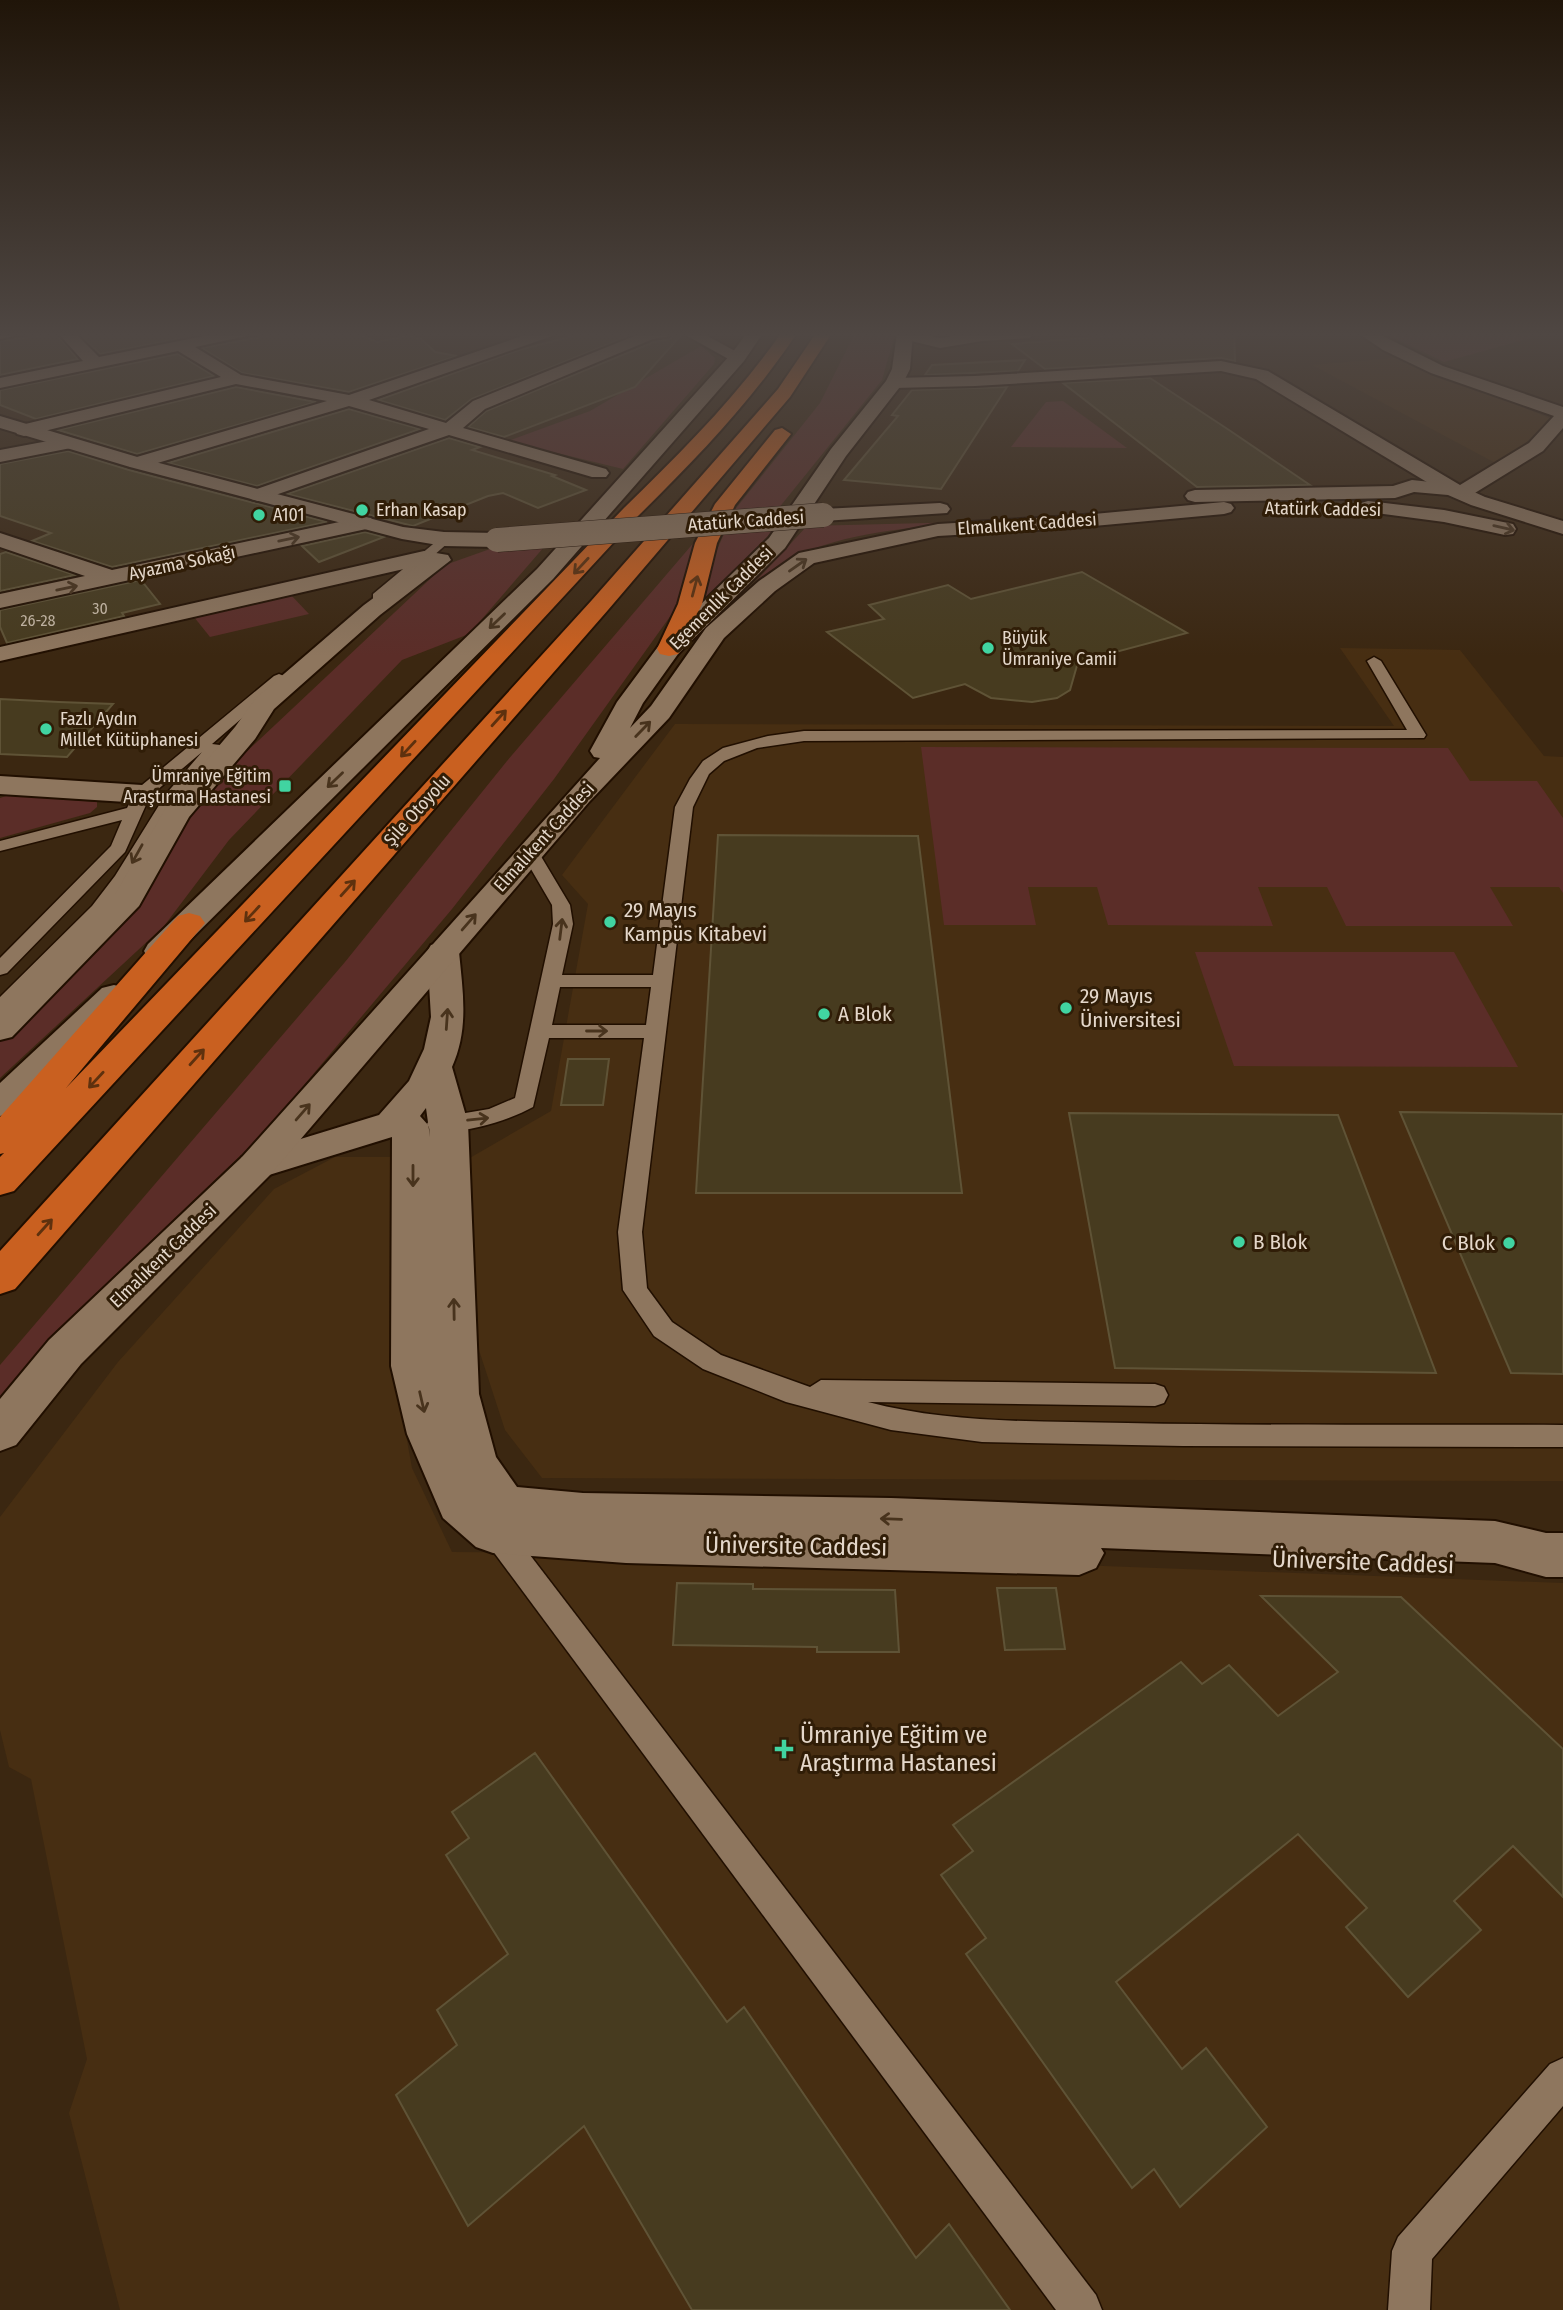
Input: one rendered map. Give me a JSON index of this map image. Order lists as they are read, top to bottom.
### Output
{
  "streets": {
    "highway": ["Şile Otoyolu"],
    "street": [
      "Atatürk Caddesi",
      "Elmalıkent Caddesi",
      "Ayazma Sokağı",
      "Egemenlik Caddesi",
      "Üniversite Caddesi"
    ]
  },
  "crossings": [
    ["Atatürk Caddesi", "Elmalıkent Caddesi"],
    ["Atatürk Caddesi", "Ayazma Sokağı"],
    ["Elmalıkent Caddesi", "Egemenlik Caddesi"]
  ],
  "places": {
    "other": [
      "Erhan Kasap",
      "A101",
      "Büyük Ümraniye Camii",
      "Fazlı Aydın Millet Kütüphanesi",
      "29 Mayıs Kampüs Kitabevi",
      "29 Mayıs Üniversitesi",
      "A Blok",
      "B Blok",
      "C Blok"
    ],
    "transit": ["Ümraniye Eğitim Araştırma Hastanesi"],
    "health": ["Ümraniye Eğitim ve Araştırma Hastanesi"]
  },
  "house_numbers": ["30", "26-28"]
}
